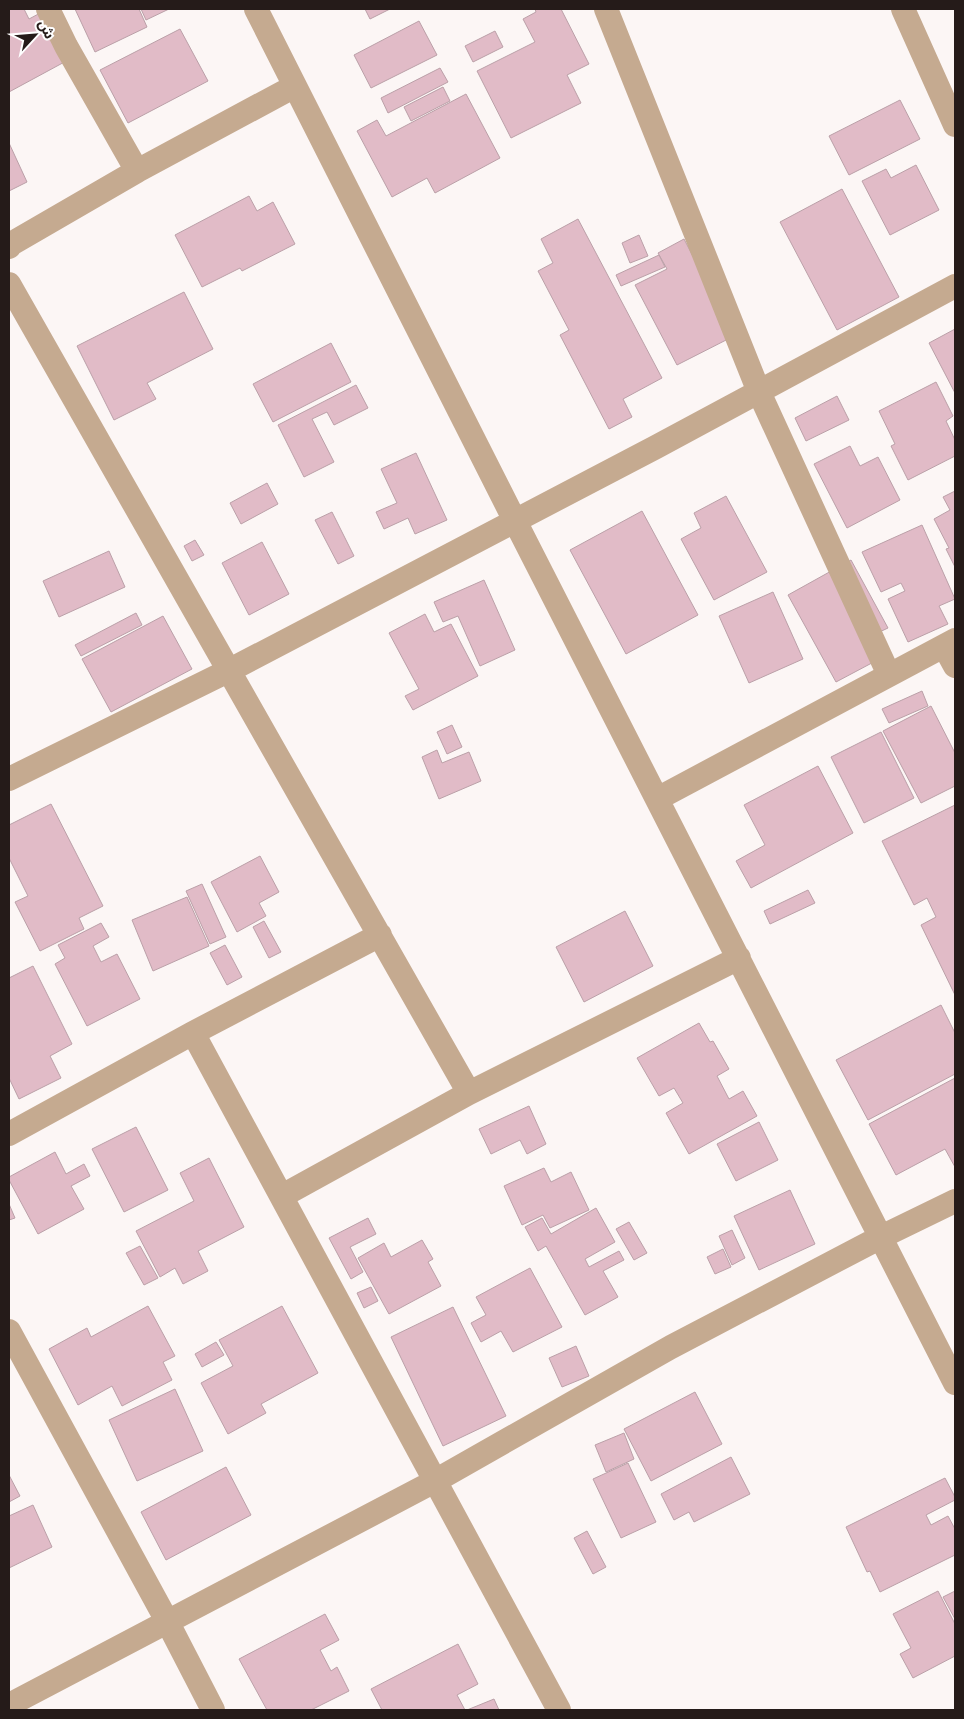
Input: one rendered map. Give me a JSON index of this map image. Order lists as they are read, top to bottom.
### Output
{
  "north": "top right"
}
